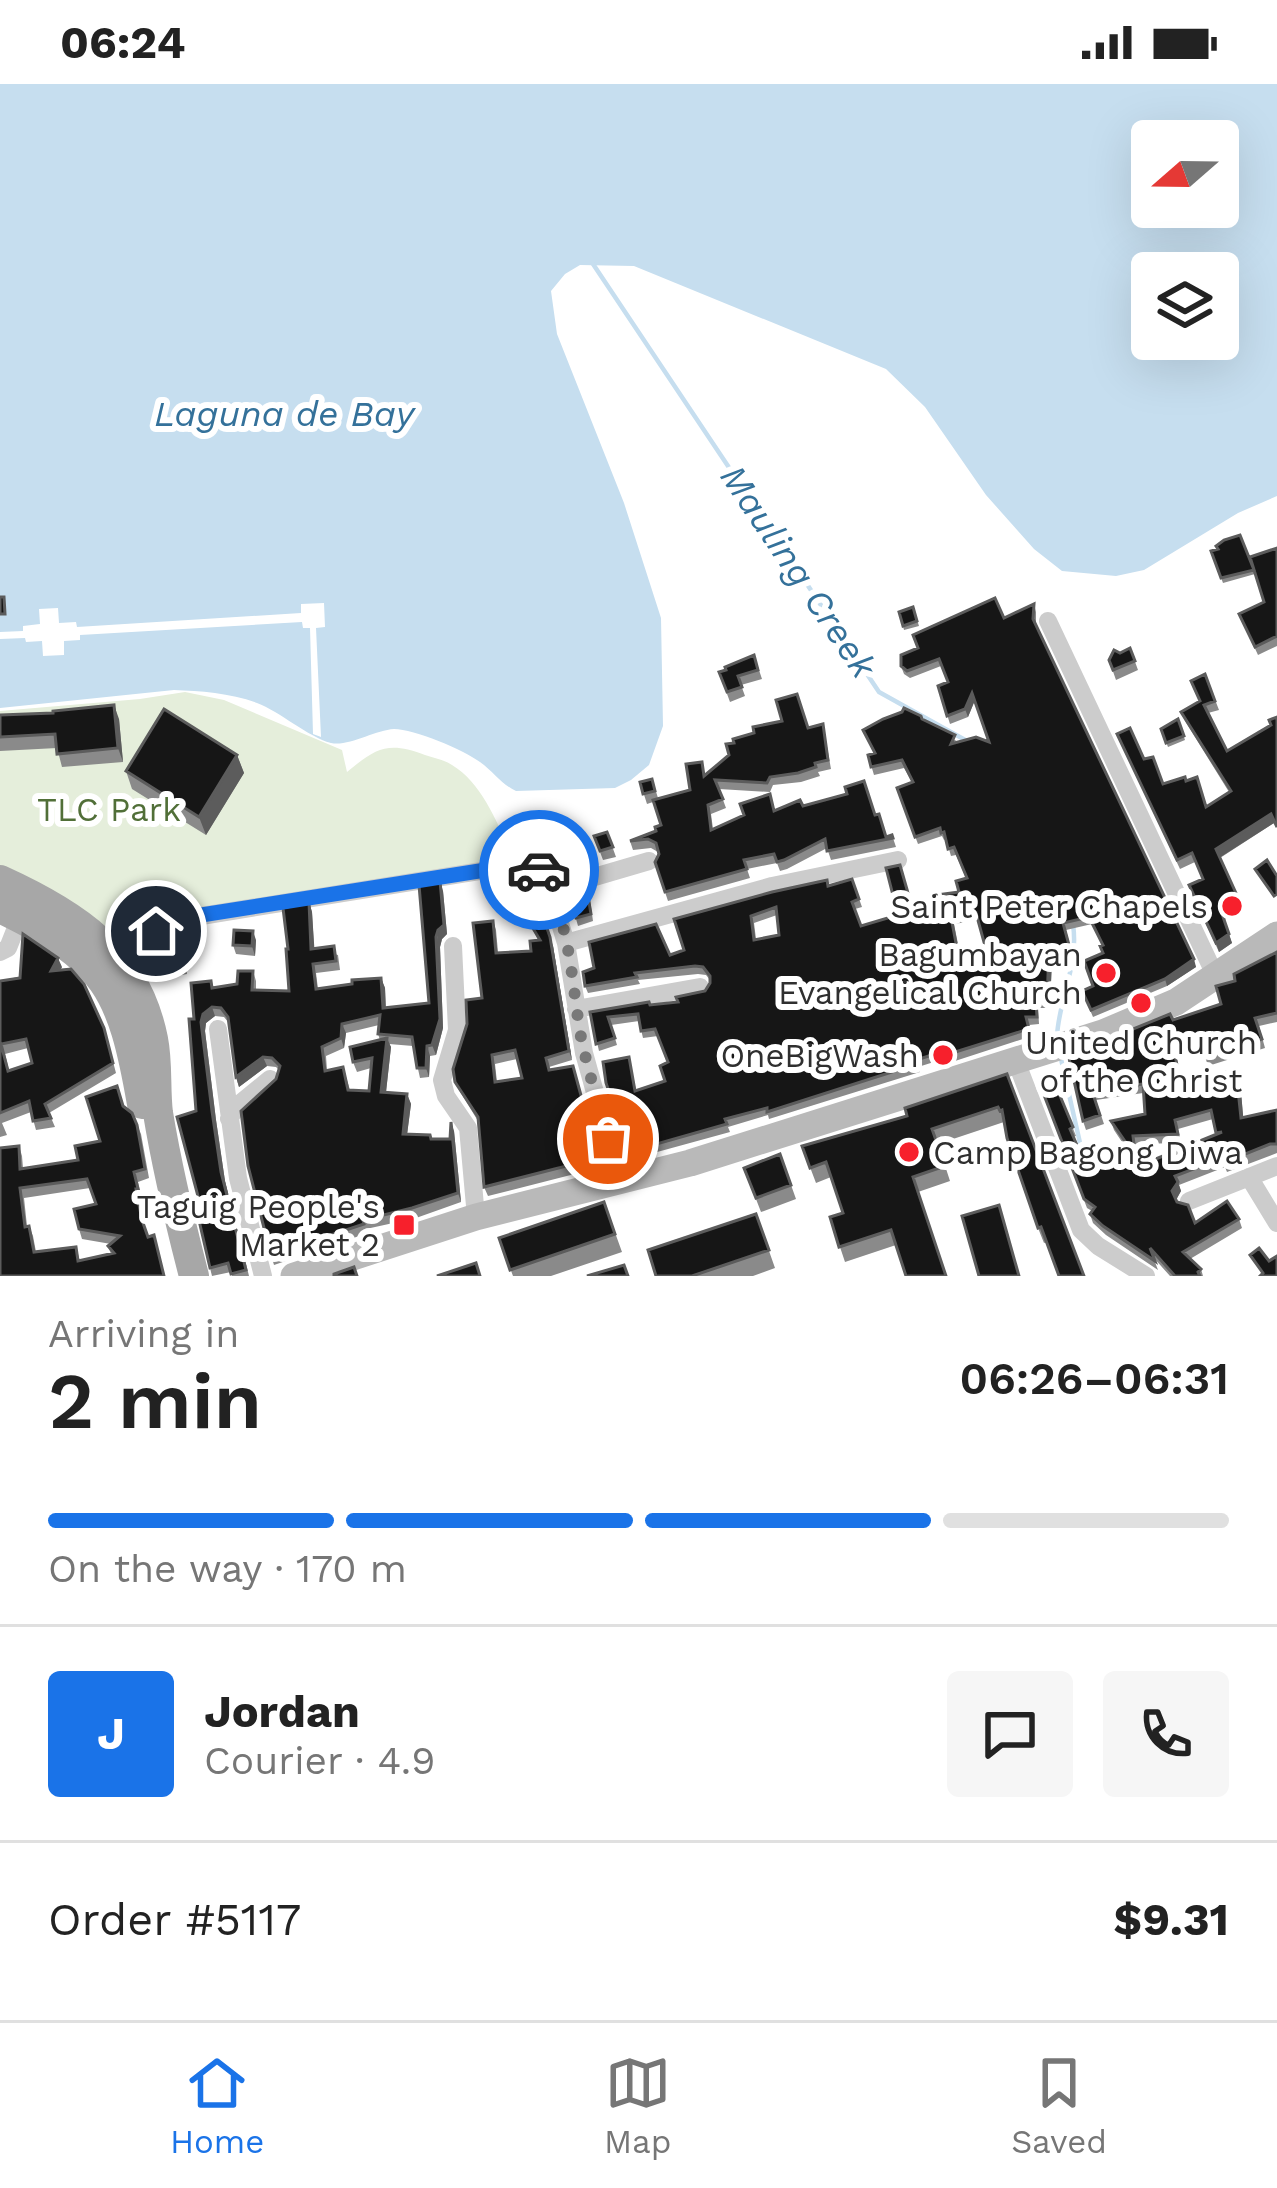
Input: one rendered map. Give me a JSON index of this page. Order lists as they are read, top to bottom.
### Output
{
  "water": ["Laguna de Bay", "Mauling Creek"],
  "parks": ["TLC Park"],
  "places": {
    "other": [
      "Saint Peter Chapels",
      "Bagumbayan Evangelical Church",
      "United Church of the Christ",
      "OneBigWash",
      "Camp Bagong Diwa"
    ],
    "transit": ["Taguig People's Market 2"]
  },
  "north": "left",
  "page": {
    "status": "06:24",
    "heading": ["2 min", "Arriving in", "06:26–06:31"],
    "panel": [
      "Jordan",
      "Courier · 4.9",
      "Order #5117",
      "$9.31"
    ],
    "bar": "On the way · 170 m",
    "round": "J",
    "tabs": ["Home", "Map", "Saved"]
  }
}
